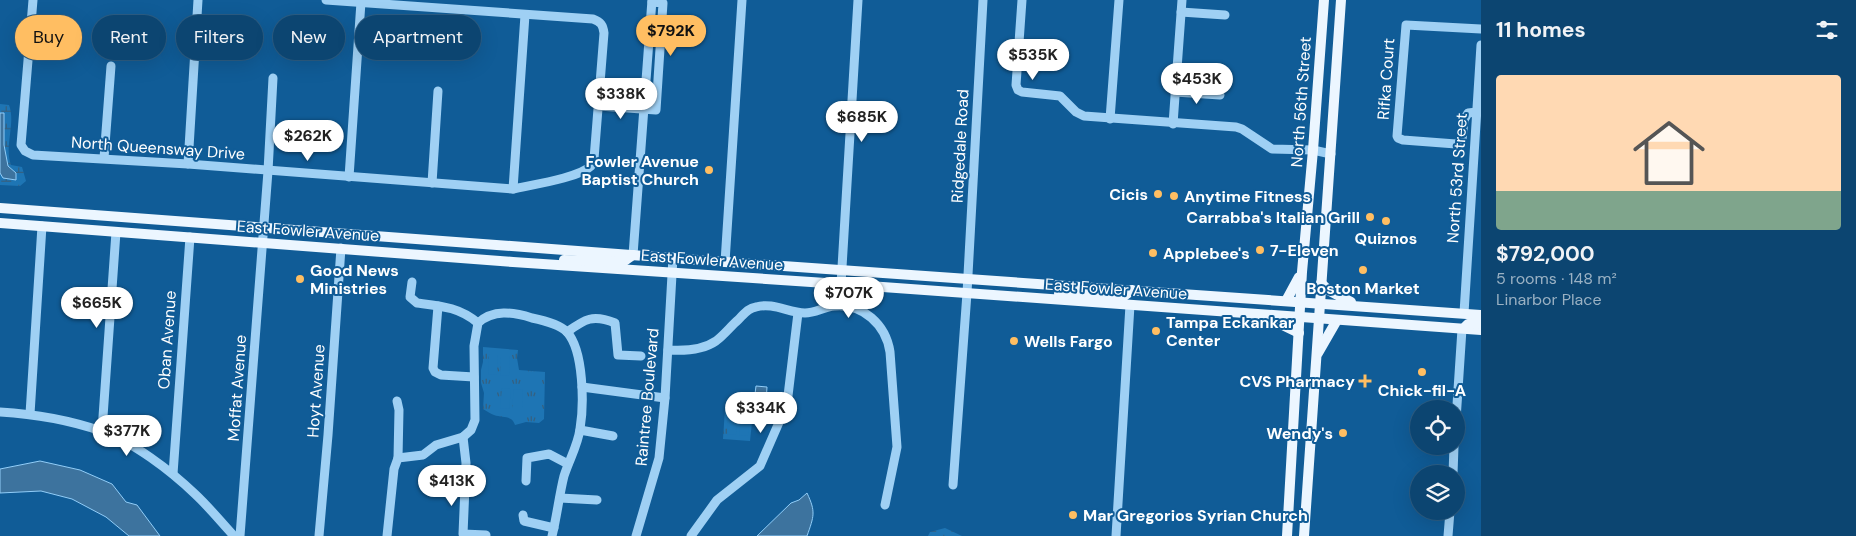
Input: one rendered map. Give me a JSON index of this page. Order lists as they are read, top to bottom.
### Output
{
  "streets": {
    "main road": ["North 56th Street", "East Fowler Avenue"],
    "street": [
      "Rifka Court",
      "Ridgedale Road",
      "North Queensway Drive",
      "North 53rd Street",
      "Oban Avenue",
      "Moffat Avenue",
      "Hoyt Avenue",
      "Raintree Boulevard"
    ]
  },
  "crossings": [
    ["Rifka Court", "North 53rd Street"],
    ["North 56th Street", "East Fowler Avenue"],
    ["Ridgedale Road", "East Fowler Avenue"],
    ["North Queensway Drive", "Moffat Avenue"],
    ["North 53rd Street", "East Fowler Avenue"],
    ["East Fowler Avenue", "Oban Avenue"],
    ["East Fowler Avenue", "Moffat Avenue"],
    ["East Fowler Avenue", "Hoyt Avenue"],
    ["East Fowler Avenue", "Raintree Boulevard"]
  ],
  "places": {
    "other": [
      "Fowler Avenue Baptist Church",
      "Cicis",
      "Anytime Fitness",
      "Carrabba's Italian Grill",
      "Quiznos",
      "7-Eleven",
      "Applebee's",
      "Boston Market",
      "Good News Ministries",
      "Tampa Eckankar Center",
      "Wells Fargo",
      "Chick-fil-A",
      "Wendy's",
      "Mar Gregorios Syrian Church"
    ],
    "health": ["CVS Pharmacy"]
  },
  "page": {
    "heading": "11 homes",
    "price": [
      "$792K",
      "$535K",
      "$453K",
      "$338K",
      "$685K",
      "$262K",
      "$707K",
      "$665K",
      "$334K",
      "$377K",
      "$413K"
    ],
    "chip": [
      "Buy",
      "Rent",
      "Filters",
      "New",
      "Apartment"
    ],
    "list": [
      {
        "name": "$792,000",
        "note": "5 rooms · 148 m² · Linarbor Place"
      }
    ]
  }
}
